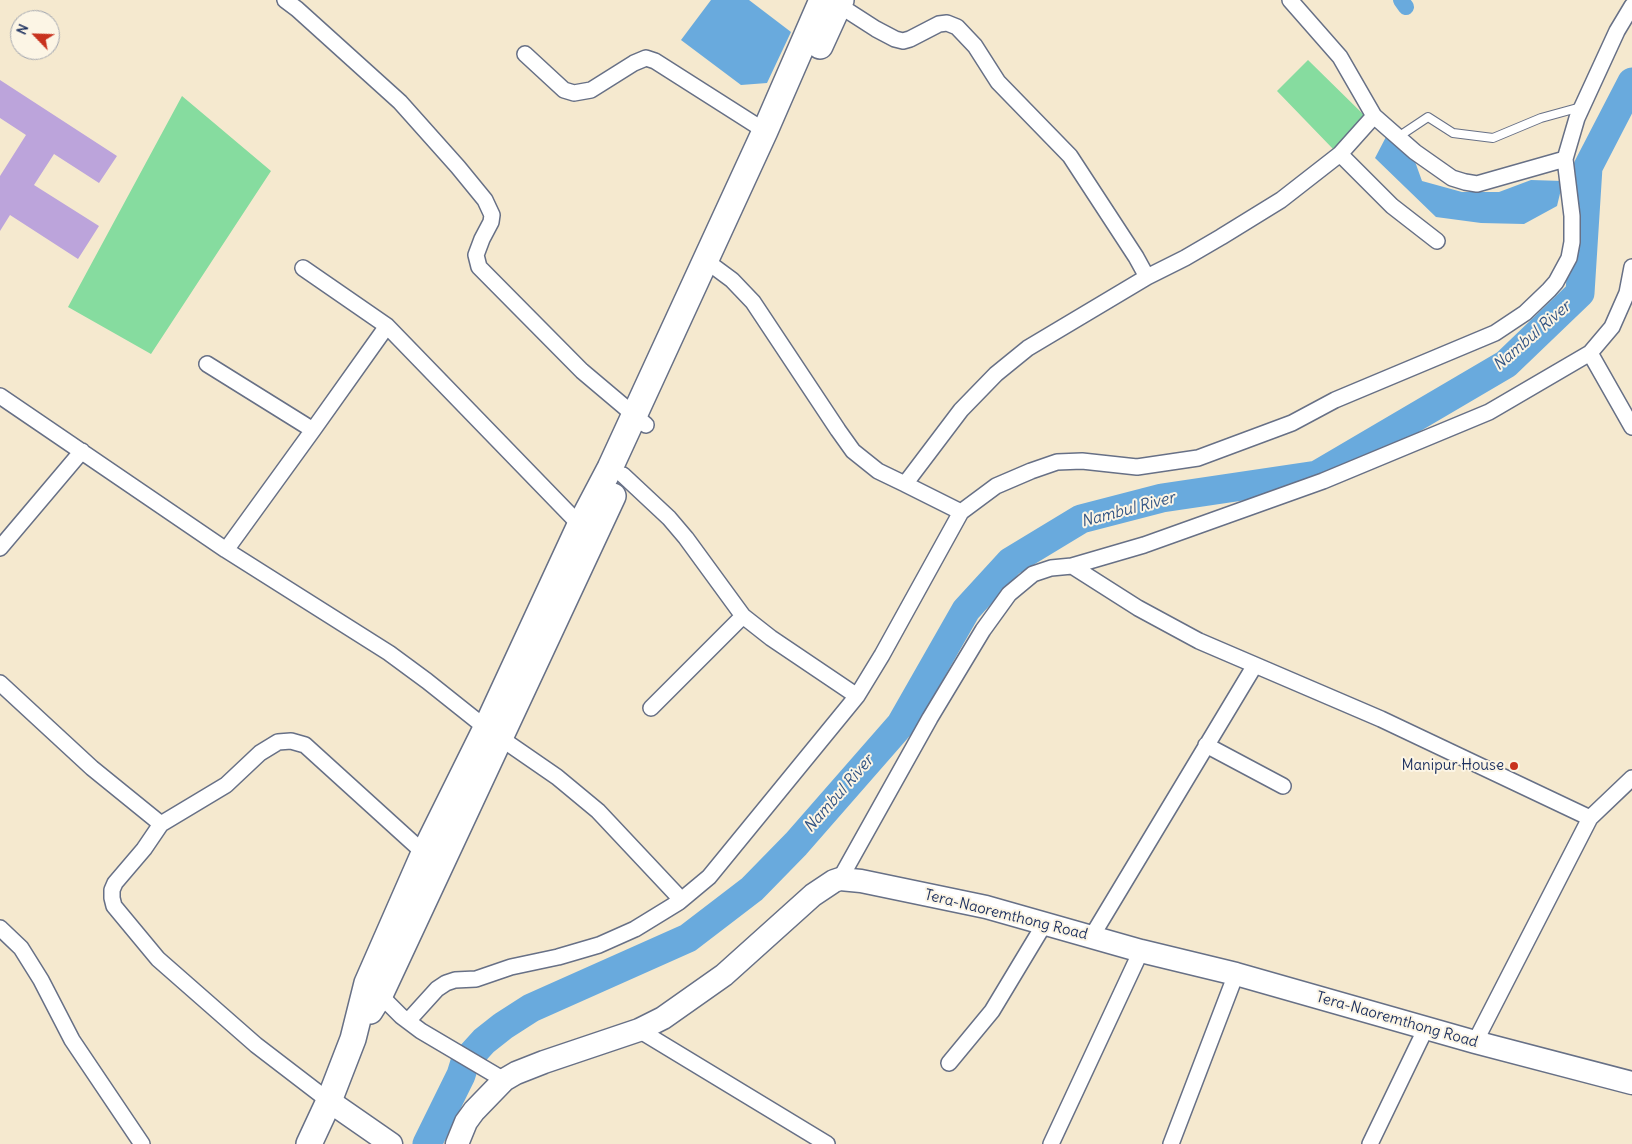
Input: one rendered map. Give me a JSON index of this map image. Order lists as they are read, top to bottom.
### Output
{
  "streets": {
    "street": ["Tera-Naoremthong Road"]
  },
  "water": ["Nambul River"],
  "places": ["Manipur House"],
  "north": "top left"
}
